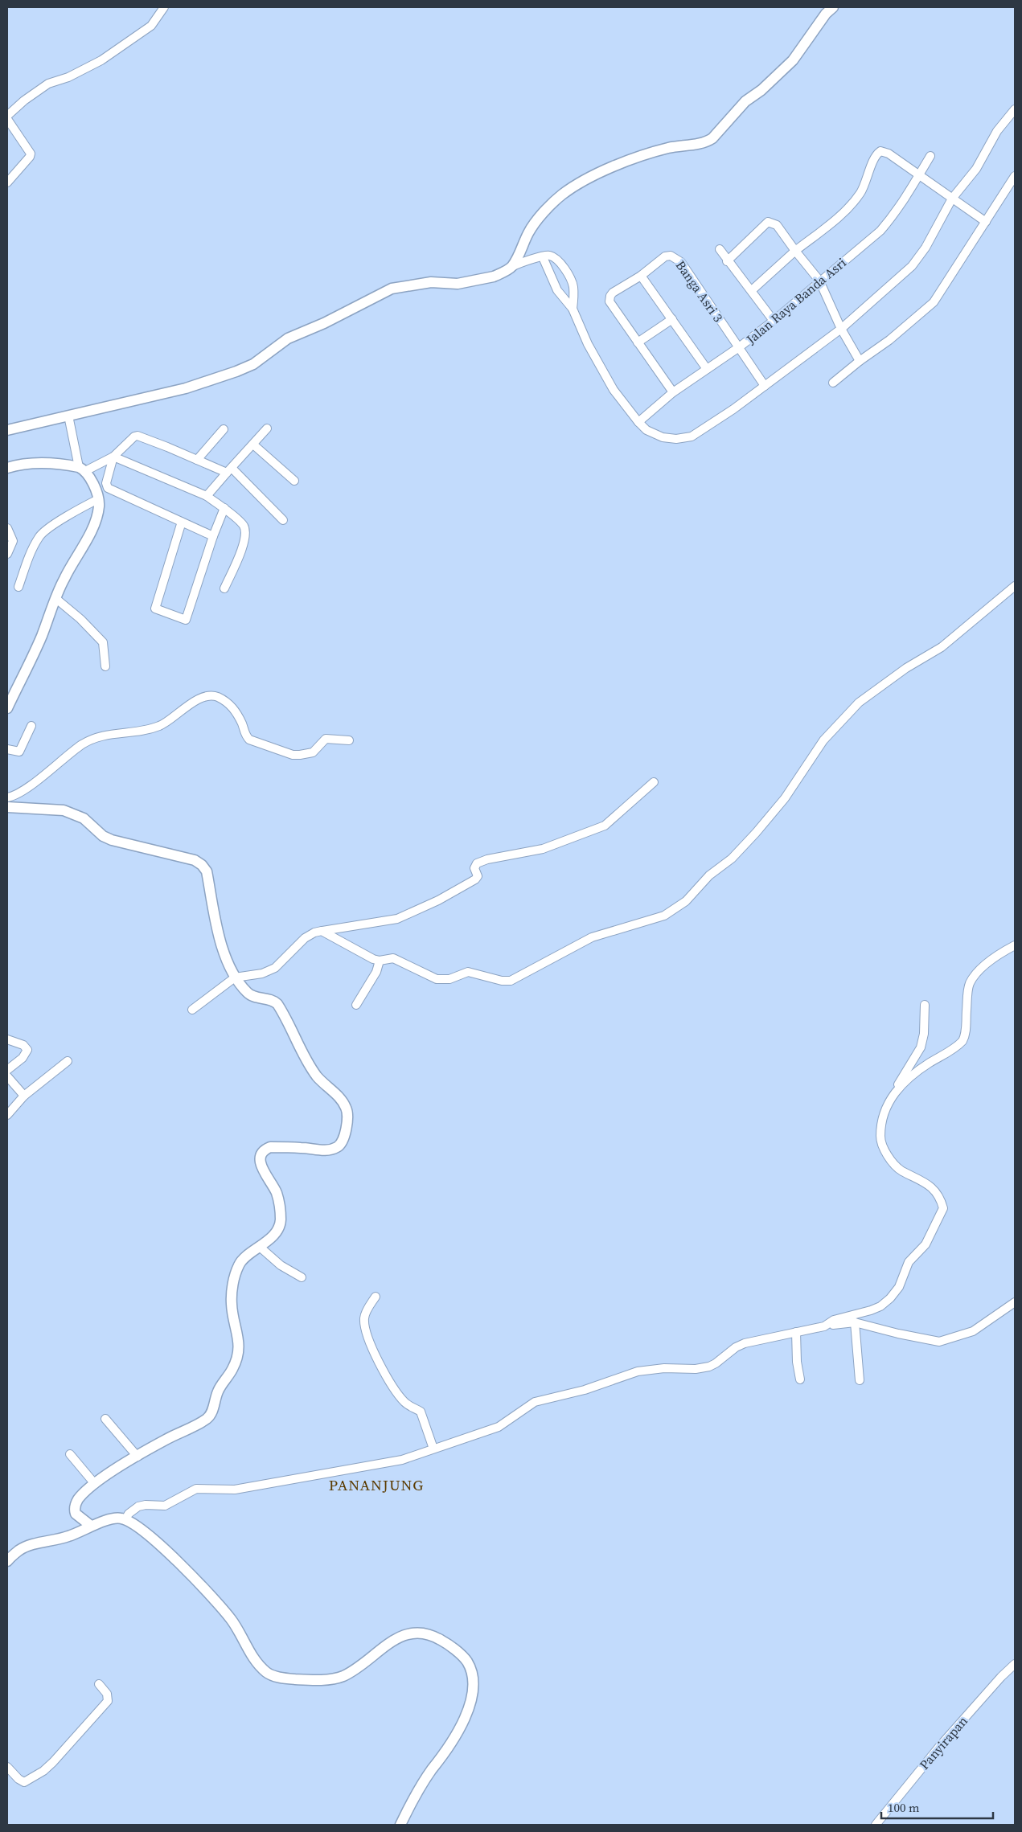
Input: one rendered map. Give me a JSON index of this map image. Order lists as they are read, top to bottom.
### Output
{
  "streets": {
    "street": ["Banga Asri 3", "Jalan Raya Banda Asri", "Panyirapan"]
  },
  "crossings": [
    ["Banga Asri 3", "Jalan Raya Banda Asri"]
  ],
  "districts": ["PANANJUNG"],
  "scale_bar": "100 m"
}
